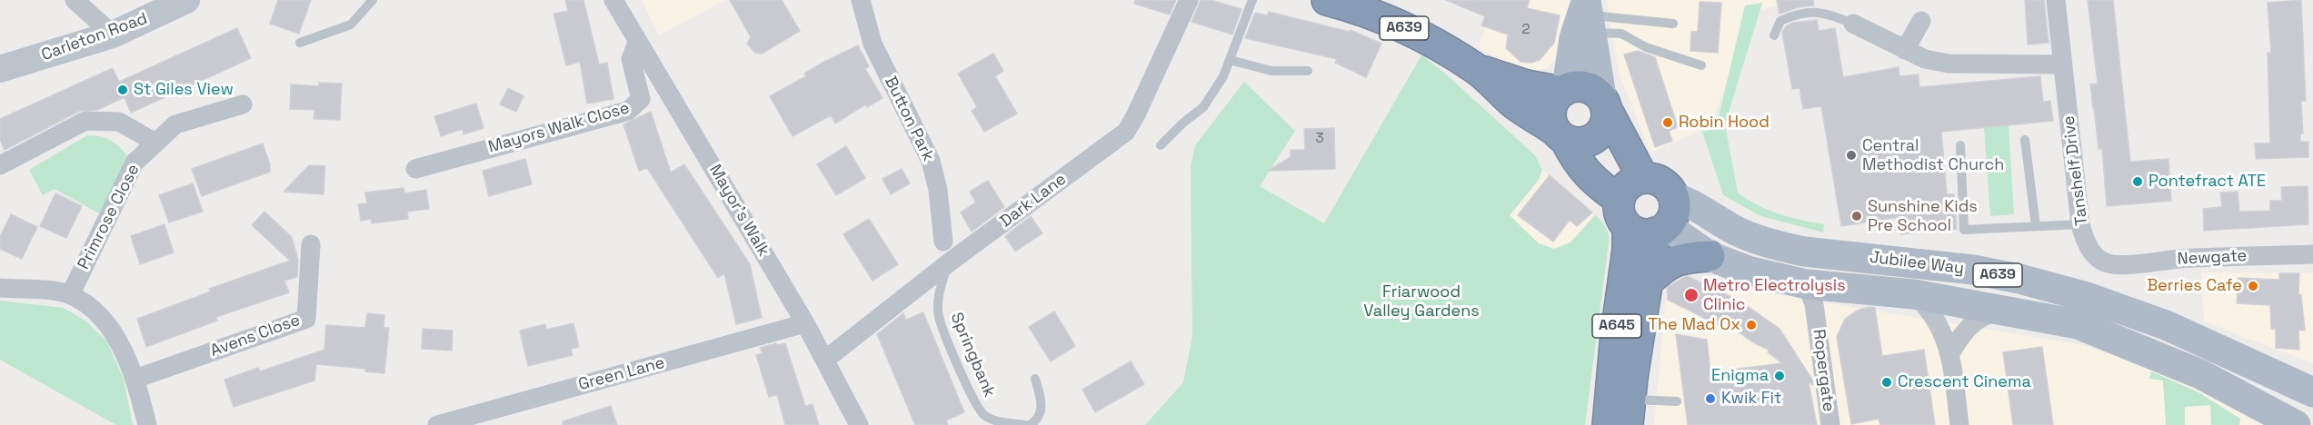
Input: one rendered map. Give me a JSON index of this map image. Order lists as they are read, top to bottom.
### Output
{
  "streets": {
    "highway": ["A639", "A645"],
    "main road": ["Jubilee Way"],
    "street": [
      "Carleton Road",
      "Button Park",
      "Mayors Walk Close",
      "Tanshelf Drive",
      "Dark Lane",
      "Mayor's Walk",
      "Primrose Close",
      "Newgate",
      "Avens Close",
      "Ropergate",
      "Green Lane"
    ],
    "lane": ["Springbank"]
  },
  "crossings": [
    ["A639", "Jubilee Way"],
    ["A639", "A645"],
    ["Mayors Walk Close", "Mayor's Walk"],
    ["Tanshelf Drive", "Newgate"],
    ["Dark Lane", "Mayor's Walk"],
    ["Dark Lane", "Springbank"],
    ["Mayor's Walk", "Green Lane"],
    ["Jubilee Way", "A645"],
    ["Jubilee Way", "Ropergate"]
  ],
  "parks": ["Friarwood Valley Gardens"],
  "places": [
    "St Giles View",
    "Robin Hood",
    "Central Methodist Church",
    "Pontefract ATE",
    "Sunshine Kids Pre School",
    "Berries Cafe",
    "Metro Electrolysis Clinic",
    "The Mad Ox",
    "Enigma",
    "Crescent Cinema",
    "Kwik Fit"
  ],
  "house_numbers": ["2", "3"]
}
